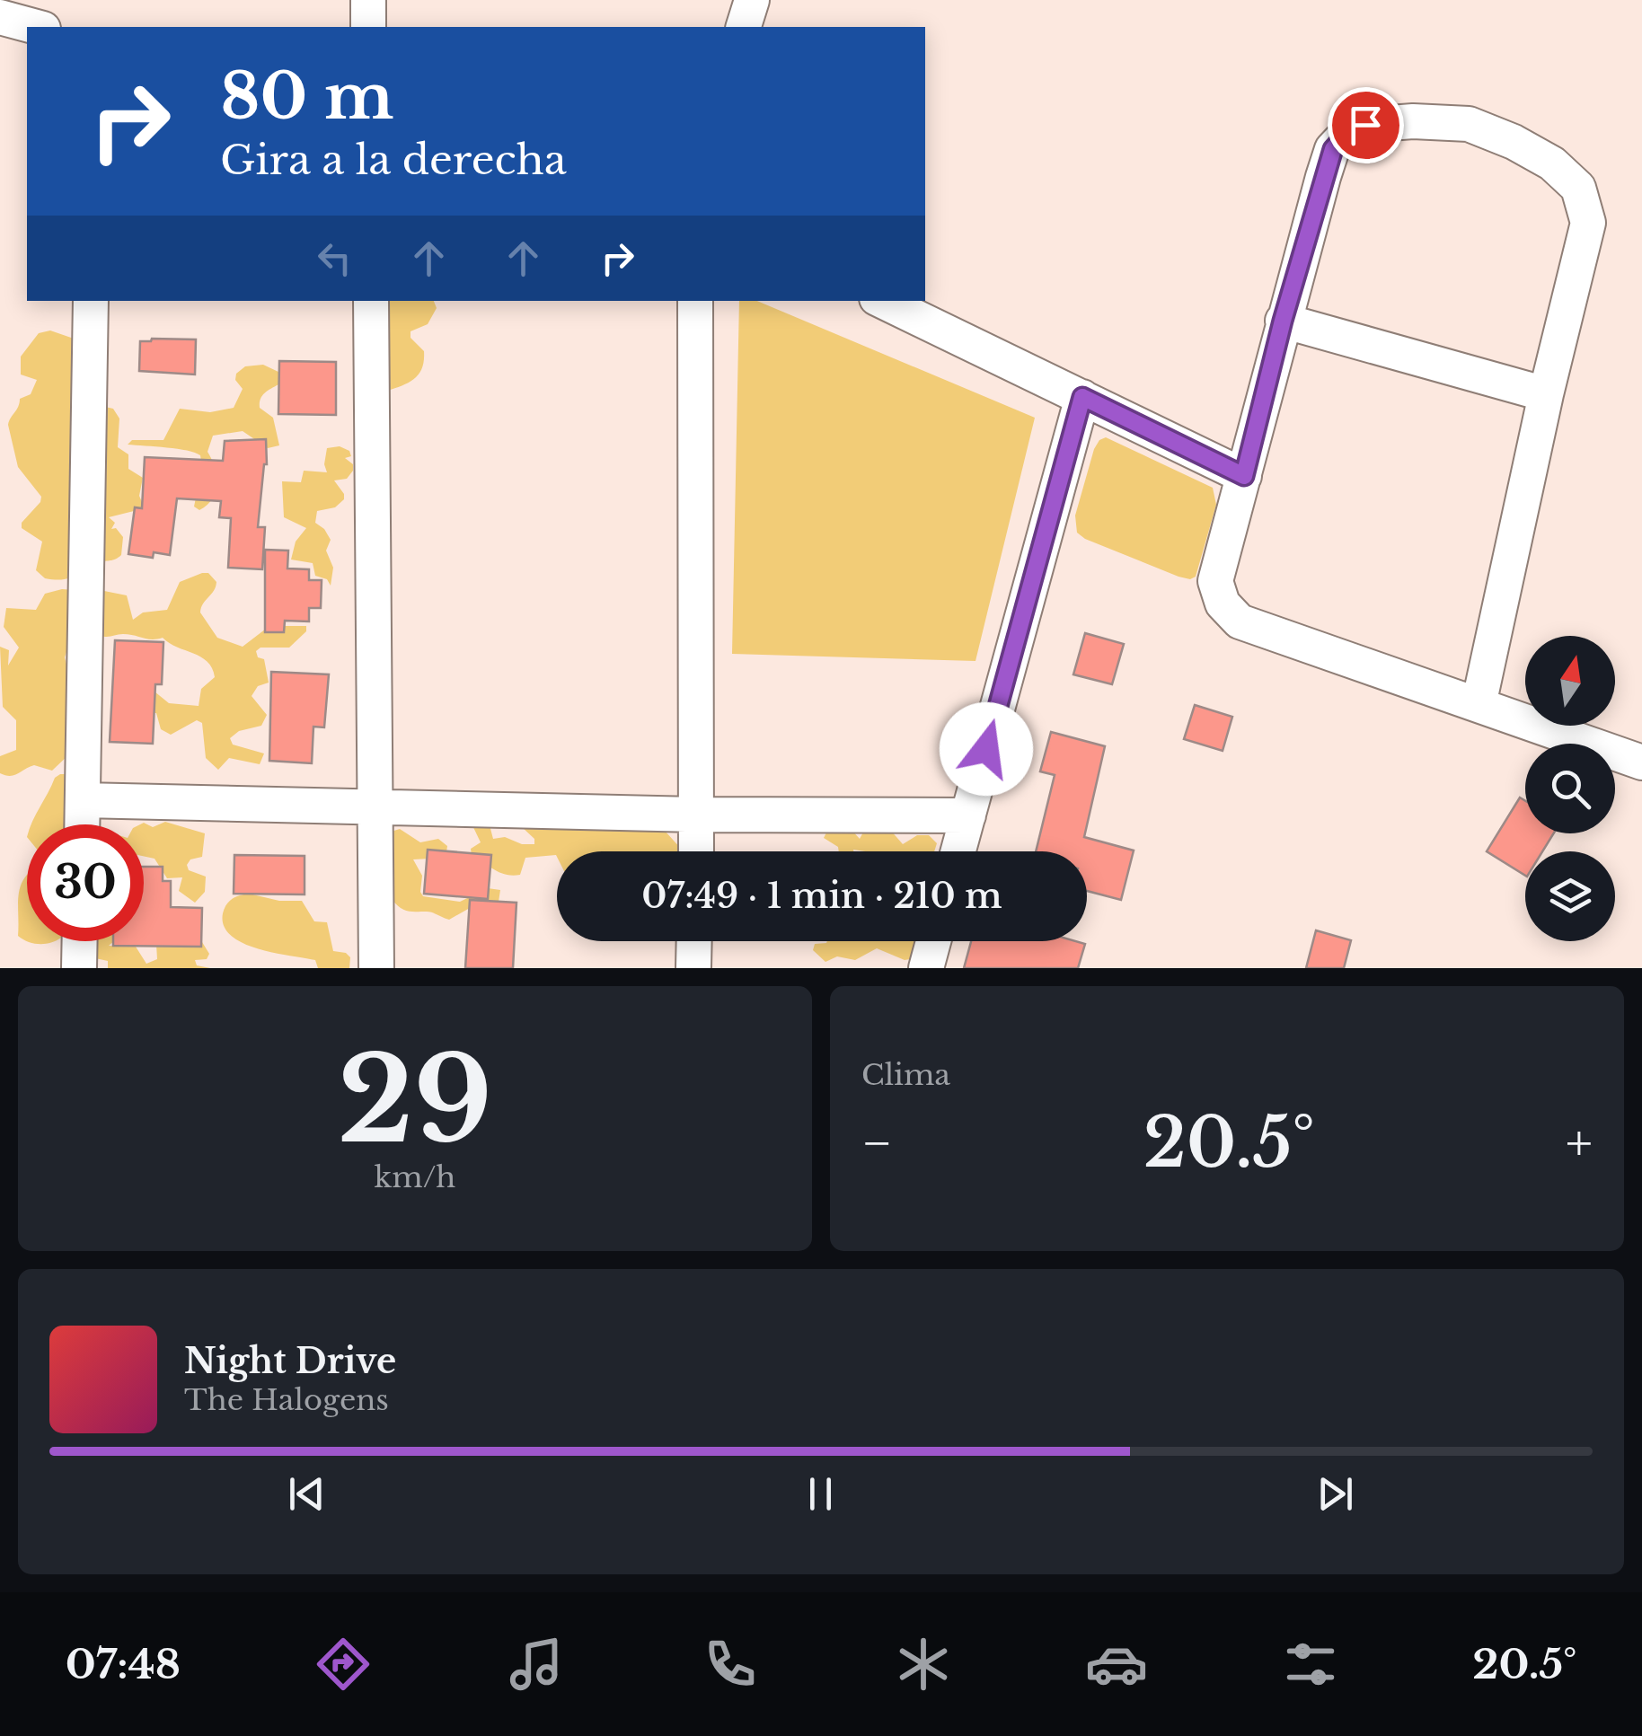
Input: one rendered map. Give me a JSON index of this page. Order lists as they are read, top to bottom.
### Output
{
  "north": "top",
  "page": {
    "turn": ["80 m", "Gira a la derecha"],
    "limit": "30",
    "trip": "07:49 · 1 min · 210 m",
    "tile": [
      ["29", "km/h"],
      "Clima"
    ],
    "heat": ["−", "20.5°", "+"],
    "song": ["Night Drive", "The Halogens"],
    "tabs": ["07:48", "20.5°"]
  }
}
